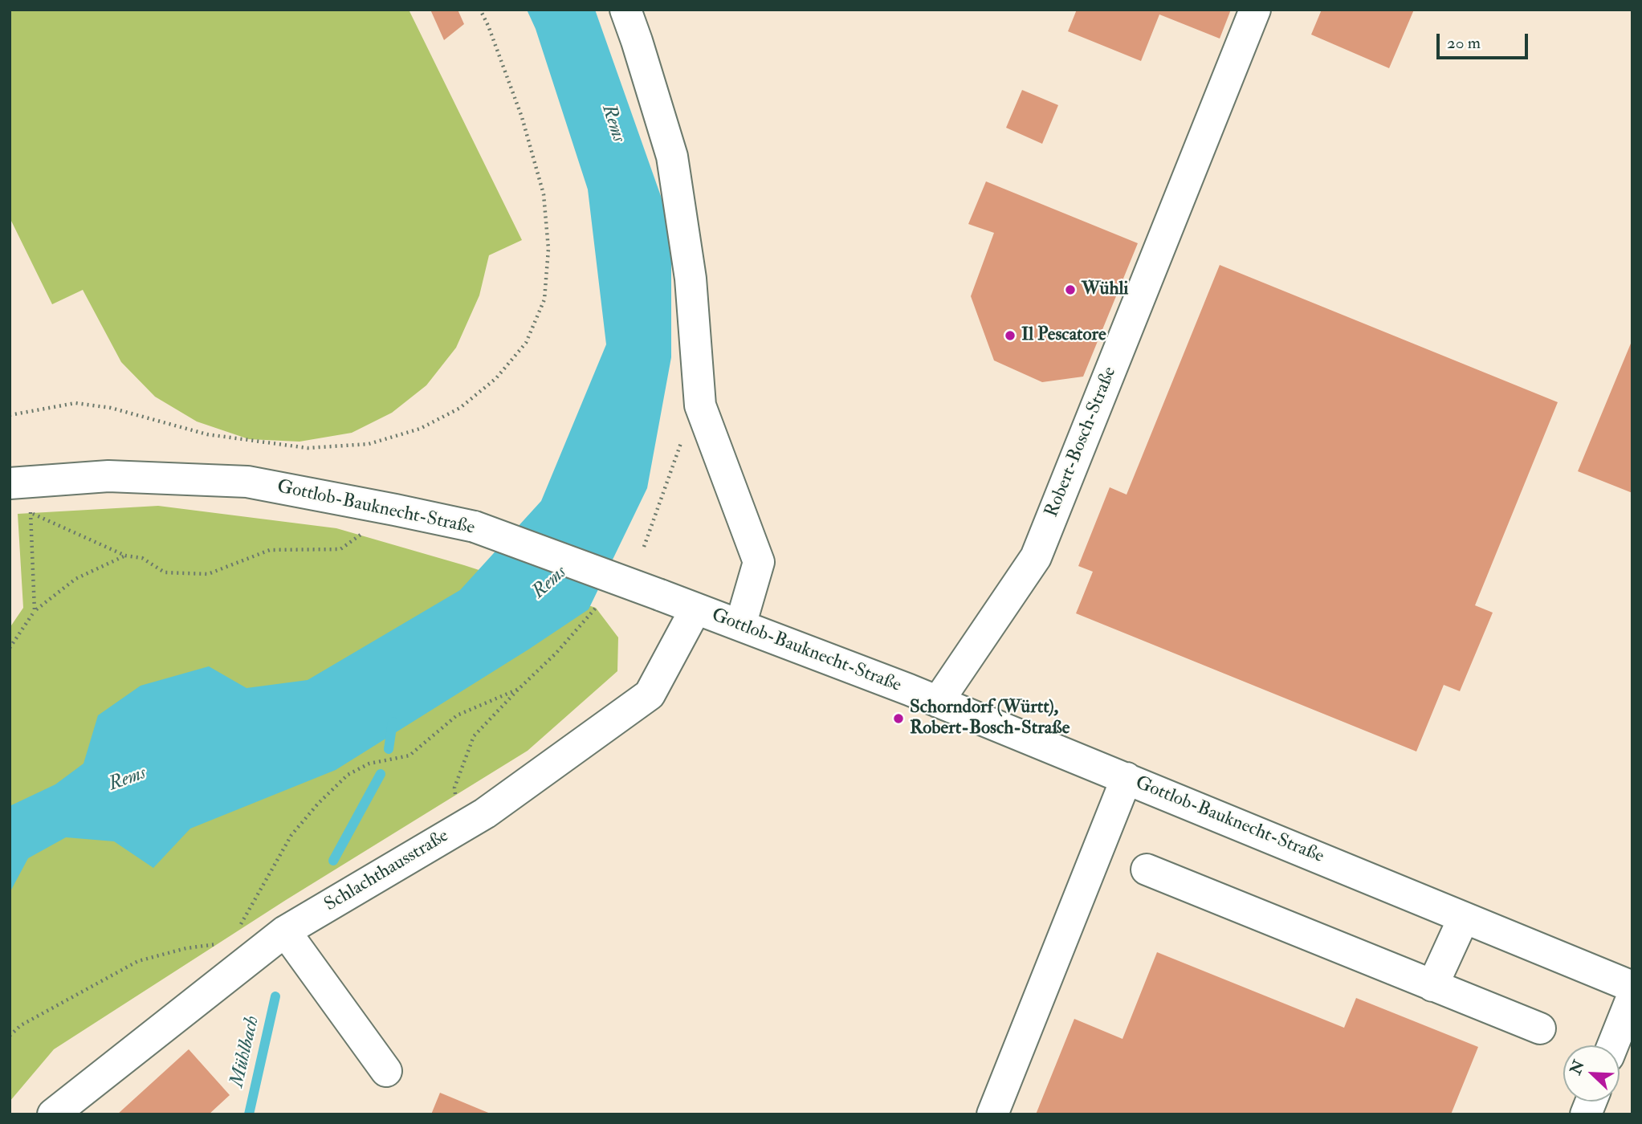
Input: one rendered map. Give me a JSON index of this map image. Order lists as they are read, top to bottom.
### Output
{
  "streets": {
    "street": ["Robert-Bosch-Straße", "Gottlob-Bauknecht-Straße", "Schlachthausstraße"]
  },
  "crossings": [
    ["Robert-Bosch-Straße", "Gottlob-Bauknecht-Straße"],
    ["Gottlob-Bauknecht-Straße", "Schlachthausstraße"]
  ],
  "water": ["Rems", "Mühlbach"],
  "places": ["Wühli", "Il Pescatore", "Schorndorf (Württ), Robert-Bosch-Straße"],
  "scale_bar": "20 m",
  "north": "top left"
}
